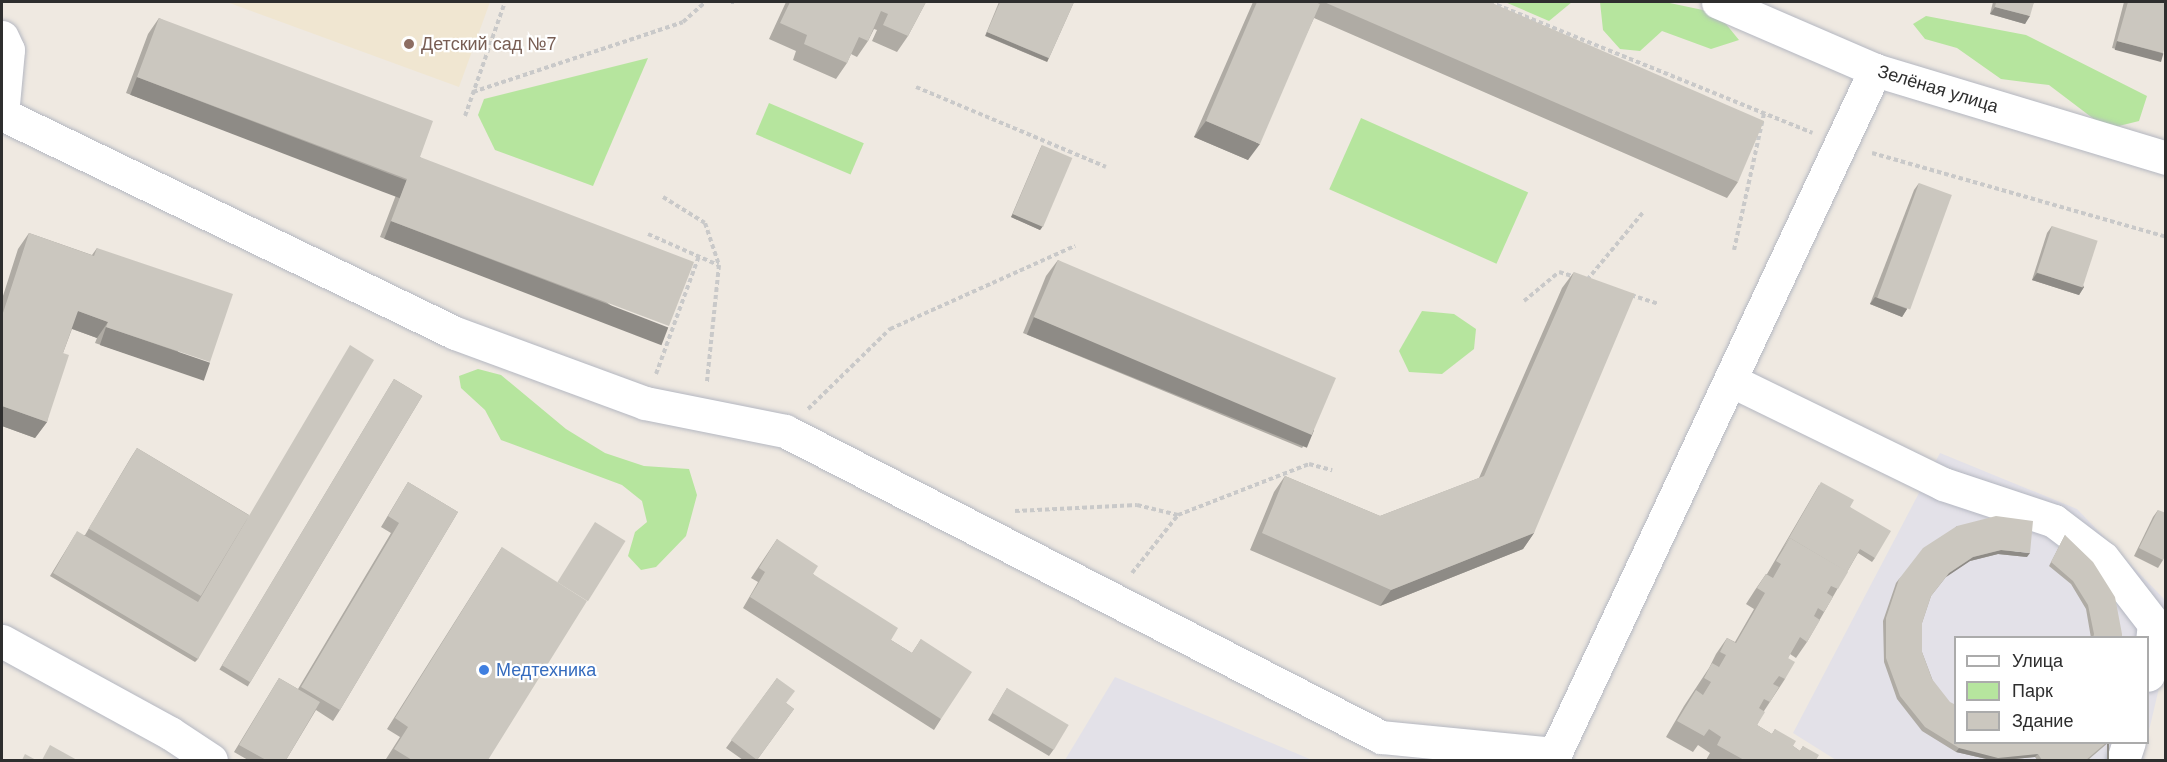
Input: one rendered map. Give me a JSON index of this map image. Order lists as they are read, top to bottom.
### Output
{
  "streets": {
    "street": ["Зелёная улица"]
  },
  "places": ["Детский сад №7", "Медтехника"],
  "legend": ["Улица", "Парк", "Здание"]
}
